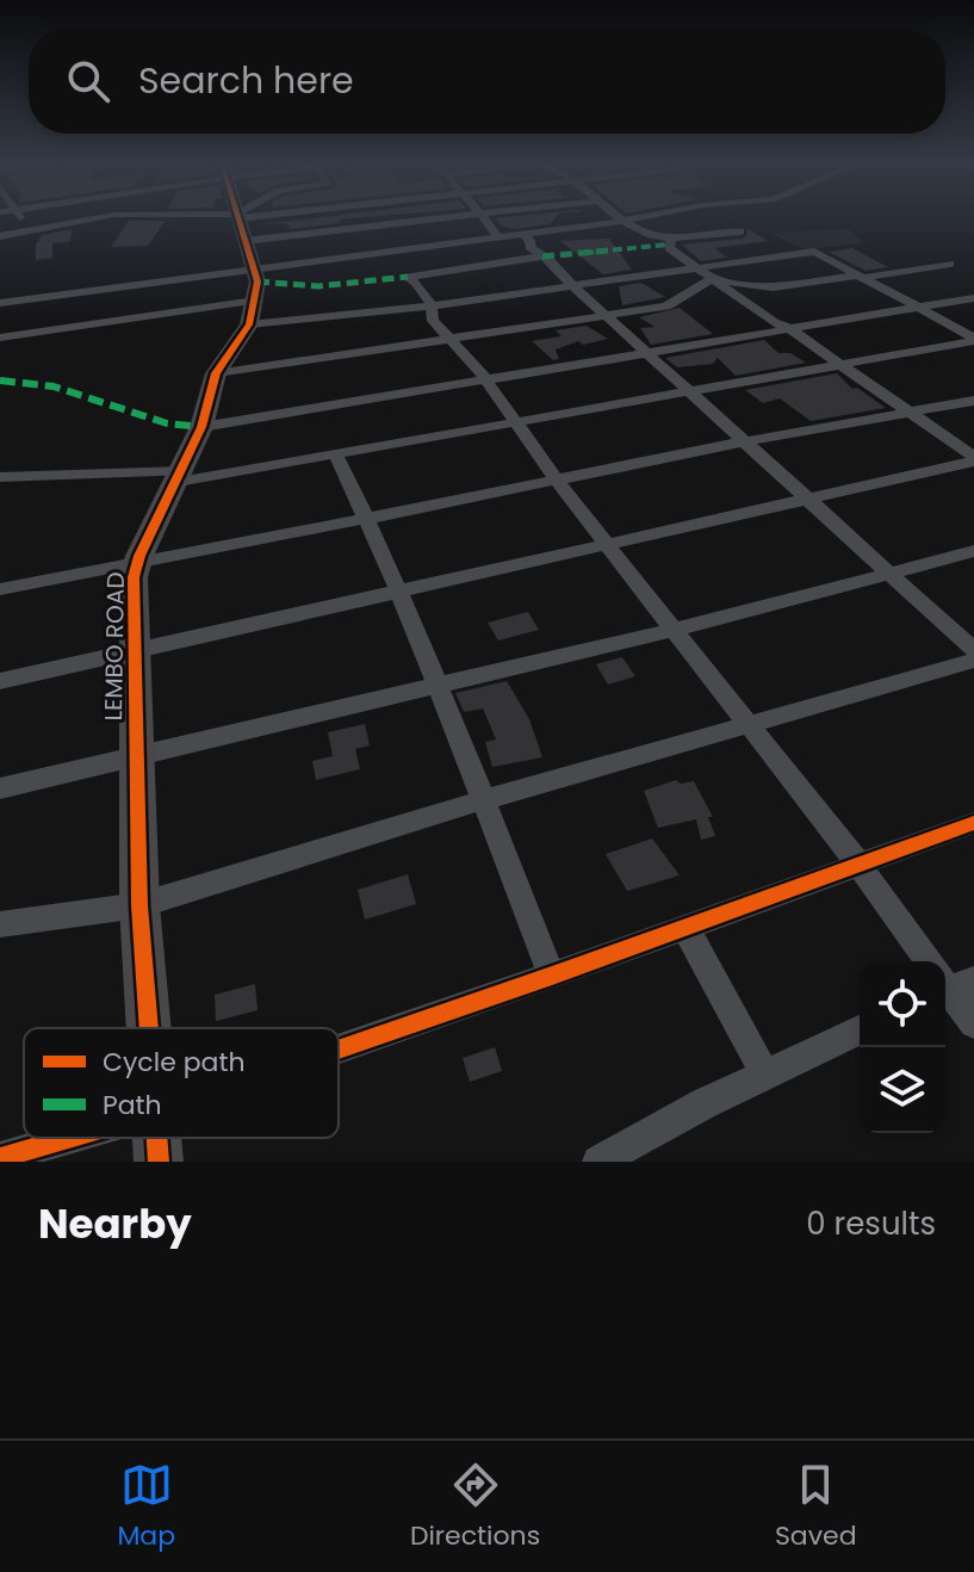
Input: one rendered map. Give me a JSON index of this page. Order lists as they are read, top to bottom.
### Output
{
  "streets": {
    "street": ["LEMBO ROAD"]
  },
  "legend": ["Cycle path", "Path"],
  "page": {
    "search": "Search here",
    "heading": ["Nearby", "0 results"],
    "nav": ["Map", "Directions", "Saved"]
  }
}
